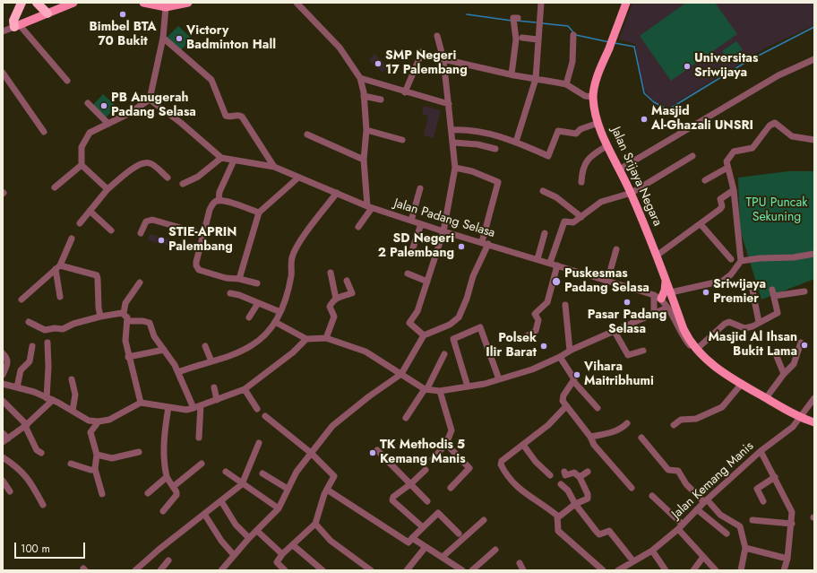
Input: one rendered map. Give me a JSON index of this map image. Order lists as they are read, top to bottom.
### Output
{
  "streets": {
    "main road": ["Jalan Srijaya Negara"],
    "street": ["Jalan Padang Selasa", "Jalan Kemang Manis"]
  },
  "crossings": [
    ["Jalan Srijaya Negara", "Jalan Kemang Manis"]
  ],
  "parks": ["TPU Puncak Sekuning"],
  "places": [
    "Bimbel BTA 70 Bukit",
    "Victory Badminton Hall",
    "SMP Negeri 17 Palembang",
    "Universitas Sriwijaya",
    "PB Anugerah Padang Selasa",
    "Masjid Al-Ghazali UNSRI",
    "STIE-APRIN Palembang",
    "SD Negeri 2 Palembang",
    "Puskesmas Padang Selasa",
    "Sriwijaya Premier",
    "Pasar Padang Selasa",
    "Masjid Al Ihsan Bukit Lama",
    "Polsek Ilir Barat",
    "Vihara Maitribhumi",
    "TK Methodis 5 Kemang Manis"
  ],
  "scale_bar": "100 m"
}
